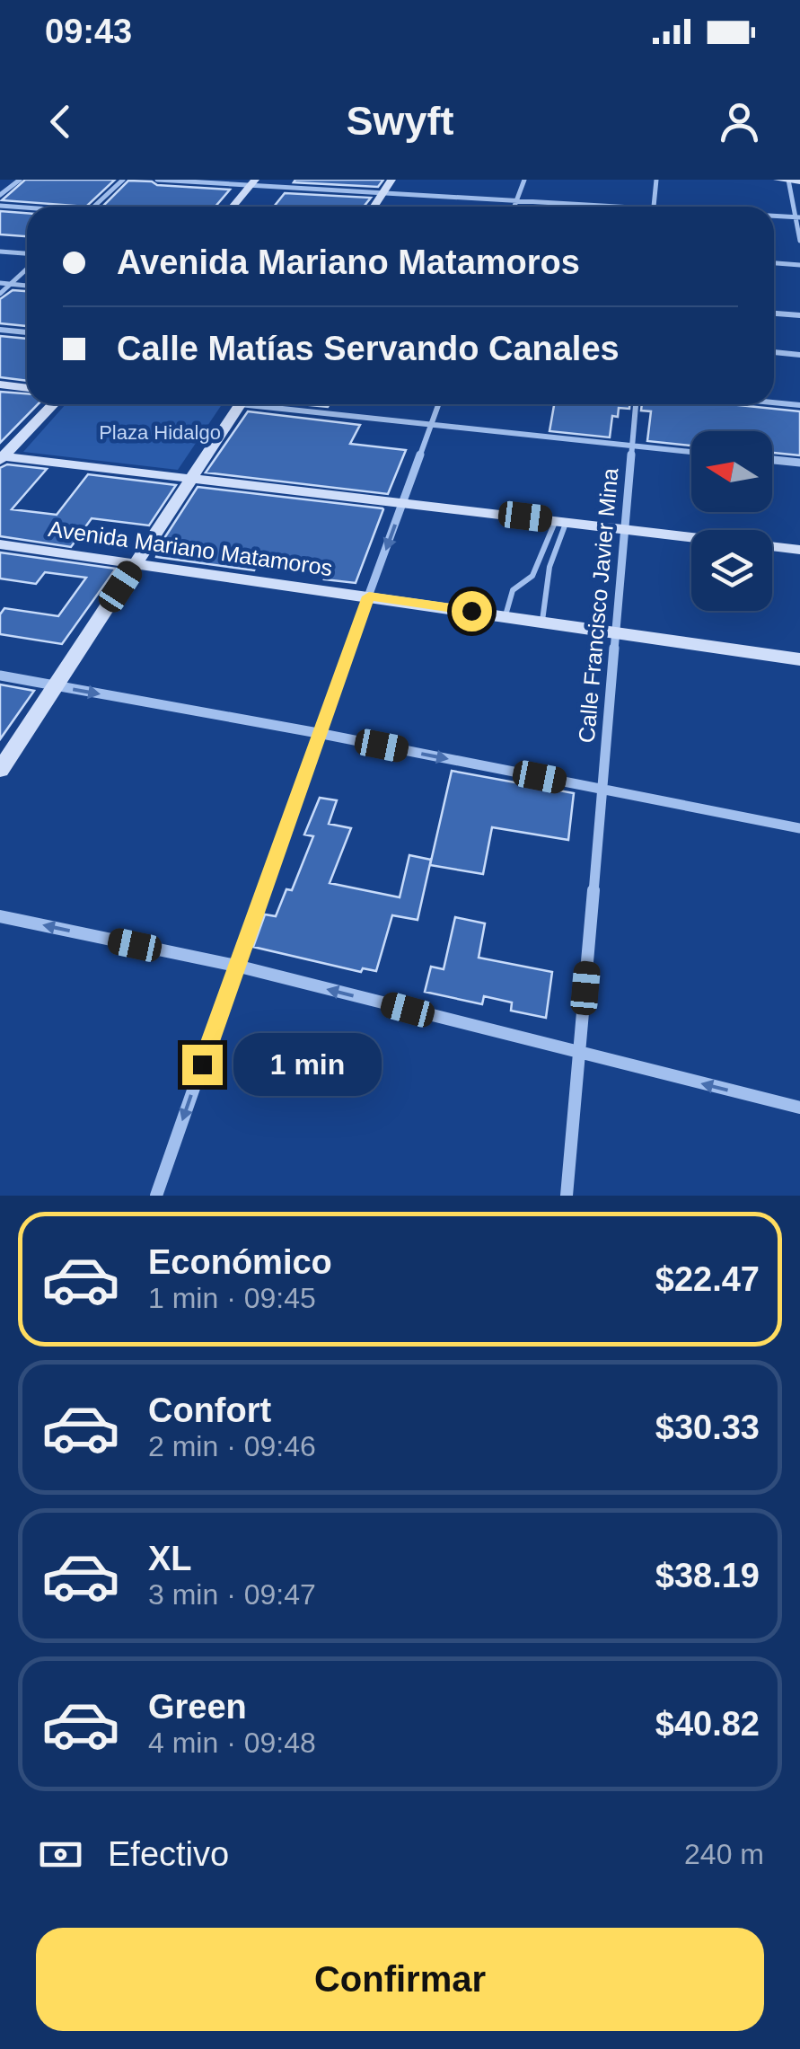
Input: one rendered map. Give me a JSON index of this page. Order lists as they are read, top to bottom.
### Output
{
  "streets": {
    "main road": ["Avenida Mariano Matamoros"],
    "street": ["Calle Francisco Javier Mina"]
  },
  "crossings": [
    ["Avenida Mariano Matamoros", "Calle Francisco Javier Mina"]
  ],
  "parks": ["Plaza Hidalgo"],
  "north": "left",
  "page": {
    "status": "09:43",
    "header": "Swyft",
    "banner": ["Avenida Mariano Matamoros", "Calle Matías Servando Canales"],
    "bubble": "1 min",
    "list": [
      {
        "name": "Económico",
        "note": "1 min · 09:45",
        "value": "$22.47"
      },
      {
        "name": "Confort",
        "note": "2 min · 09:46",
        "value": "$30.33"
      },
      {
        "name": "XL",
        "note": "3 min · 09:47",
        "value": "$38.19"
      },
      {
        "name": "Green",
        "note": "4 min · 09:48",
        "value": "$40.82"
      }
    ],
    "pay": ["Efectivo", "240 m"],
    "buttons": "Confirmar"
  }
}
